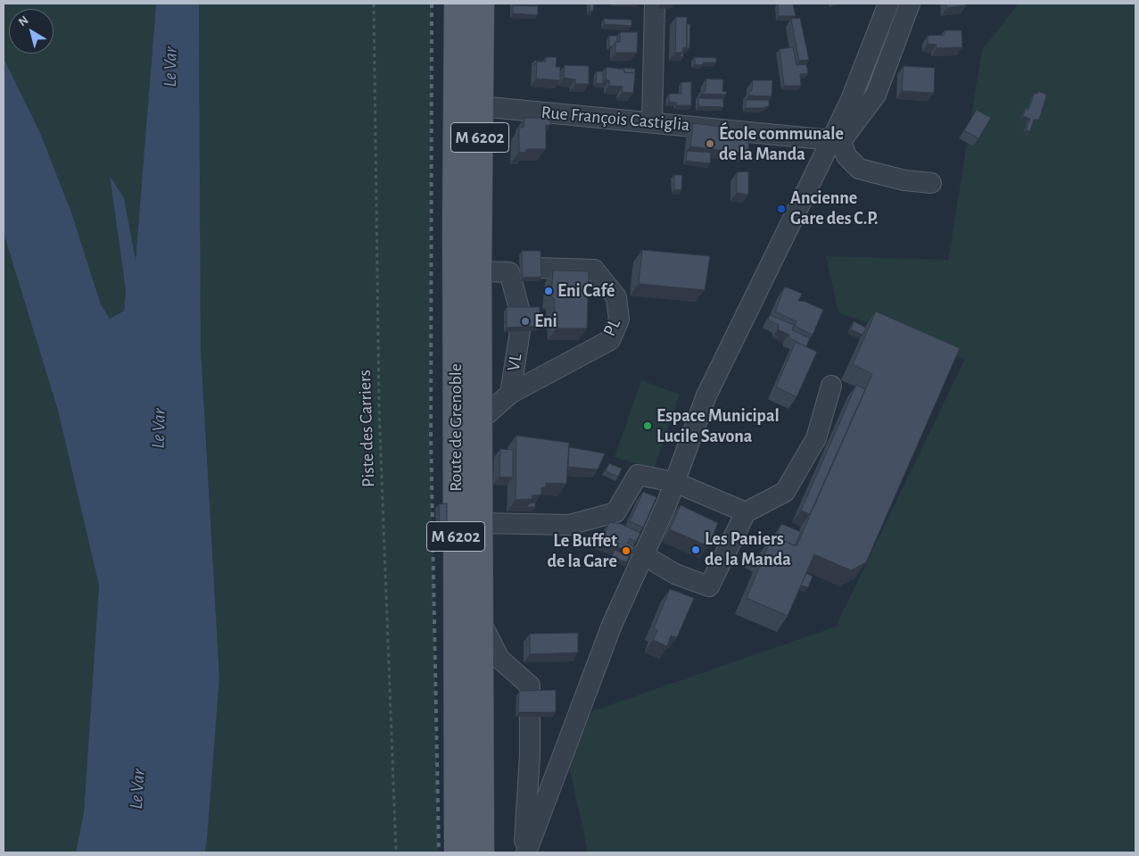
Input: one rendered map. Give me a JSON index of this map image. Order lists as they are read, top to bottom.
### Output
{
  "streets": {
    "main road": ["M 6202", "Route de Grenoble"],
    "street": ["Rue François Castiglia", "PL", "VL"],
    "path": ["Piste des Carriers"]
  },
  "crossings": [
    ["Rue François Castiglia", "Route de Grenoble"],
    ["PL", "VL"],
    ["PL", "Route de Grenoble"]
  ],
  "water": ["Le Var"],
  "places": [
    "École communale de la Manda",
    "Ancienne Gare des C.P.",
    "Eni Café",
    "Eni",
    "Espace Municipal Lucile Savona",
    "Les Paniers de la Manda",
    "Le Buffet de la Gare"
  ],
  "north": "top left"
}
